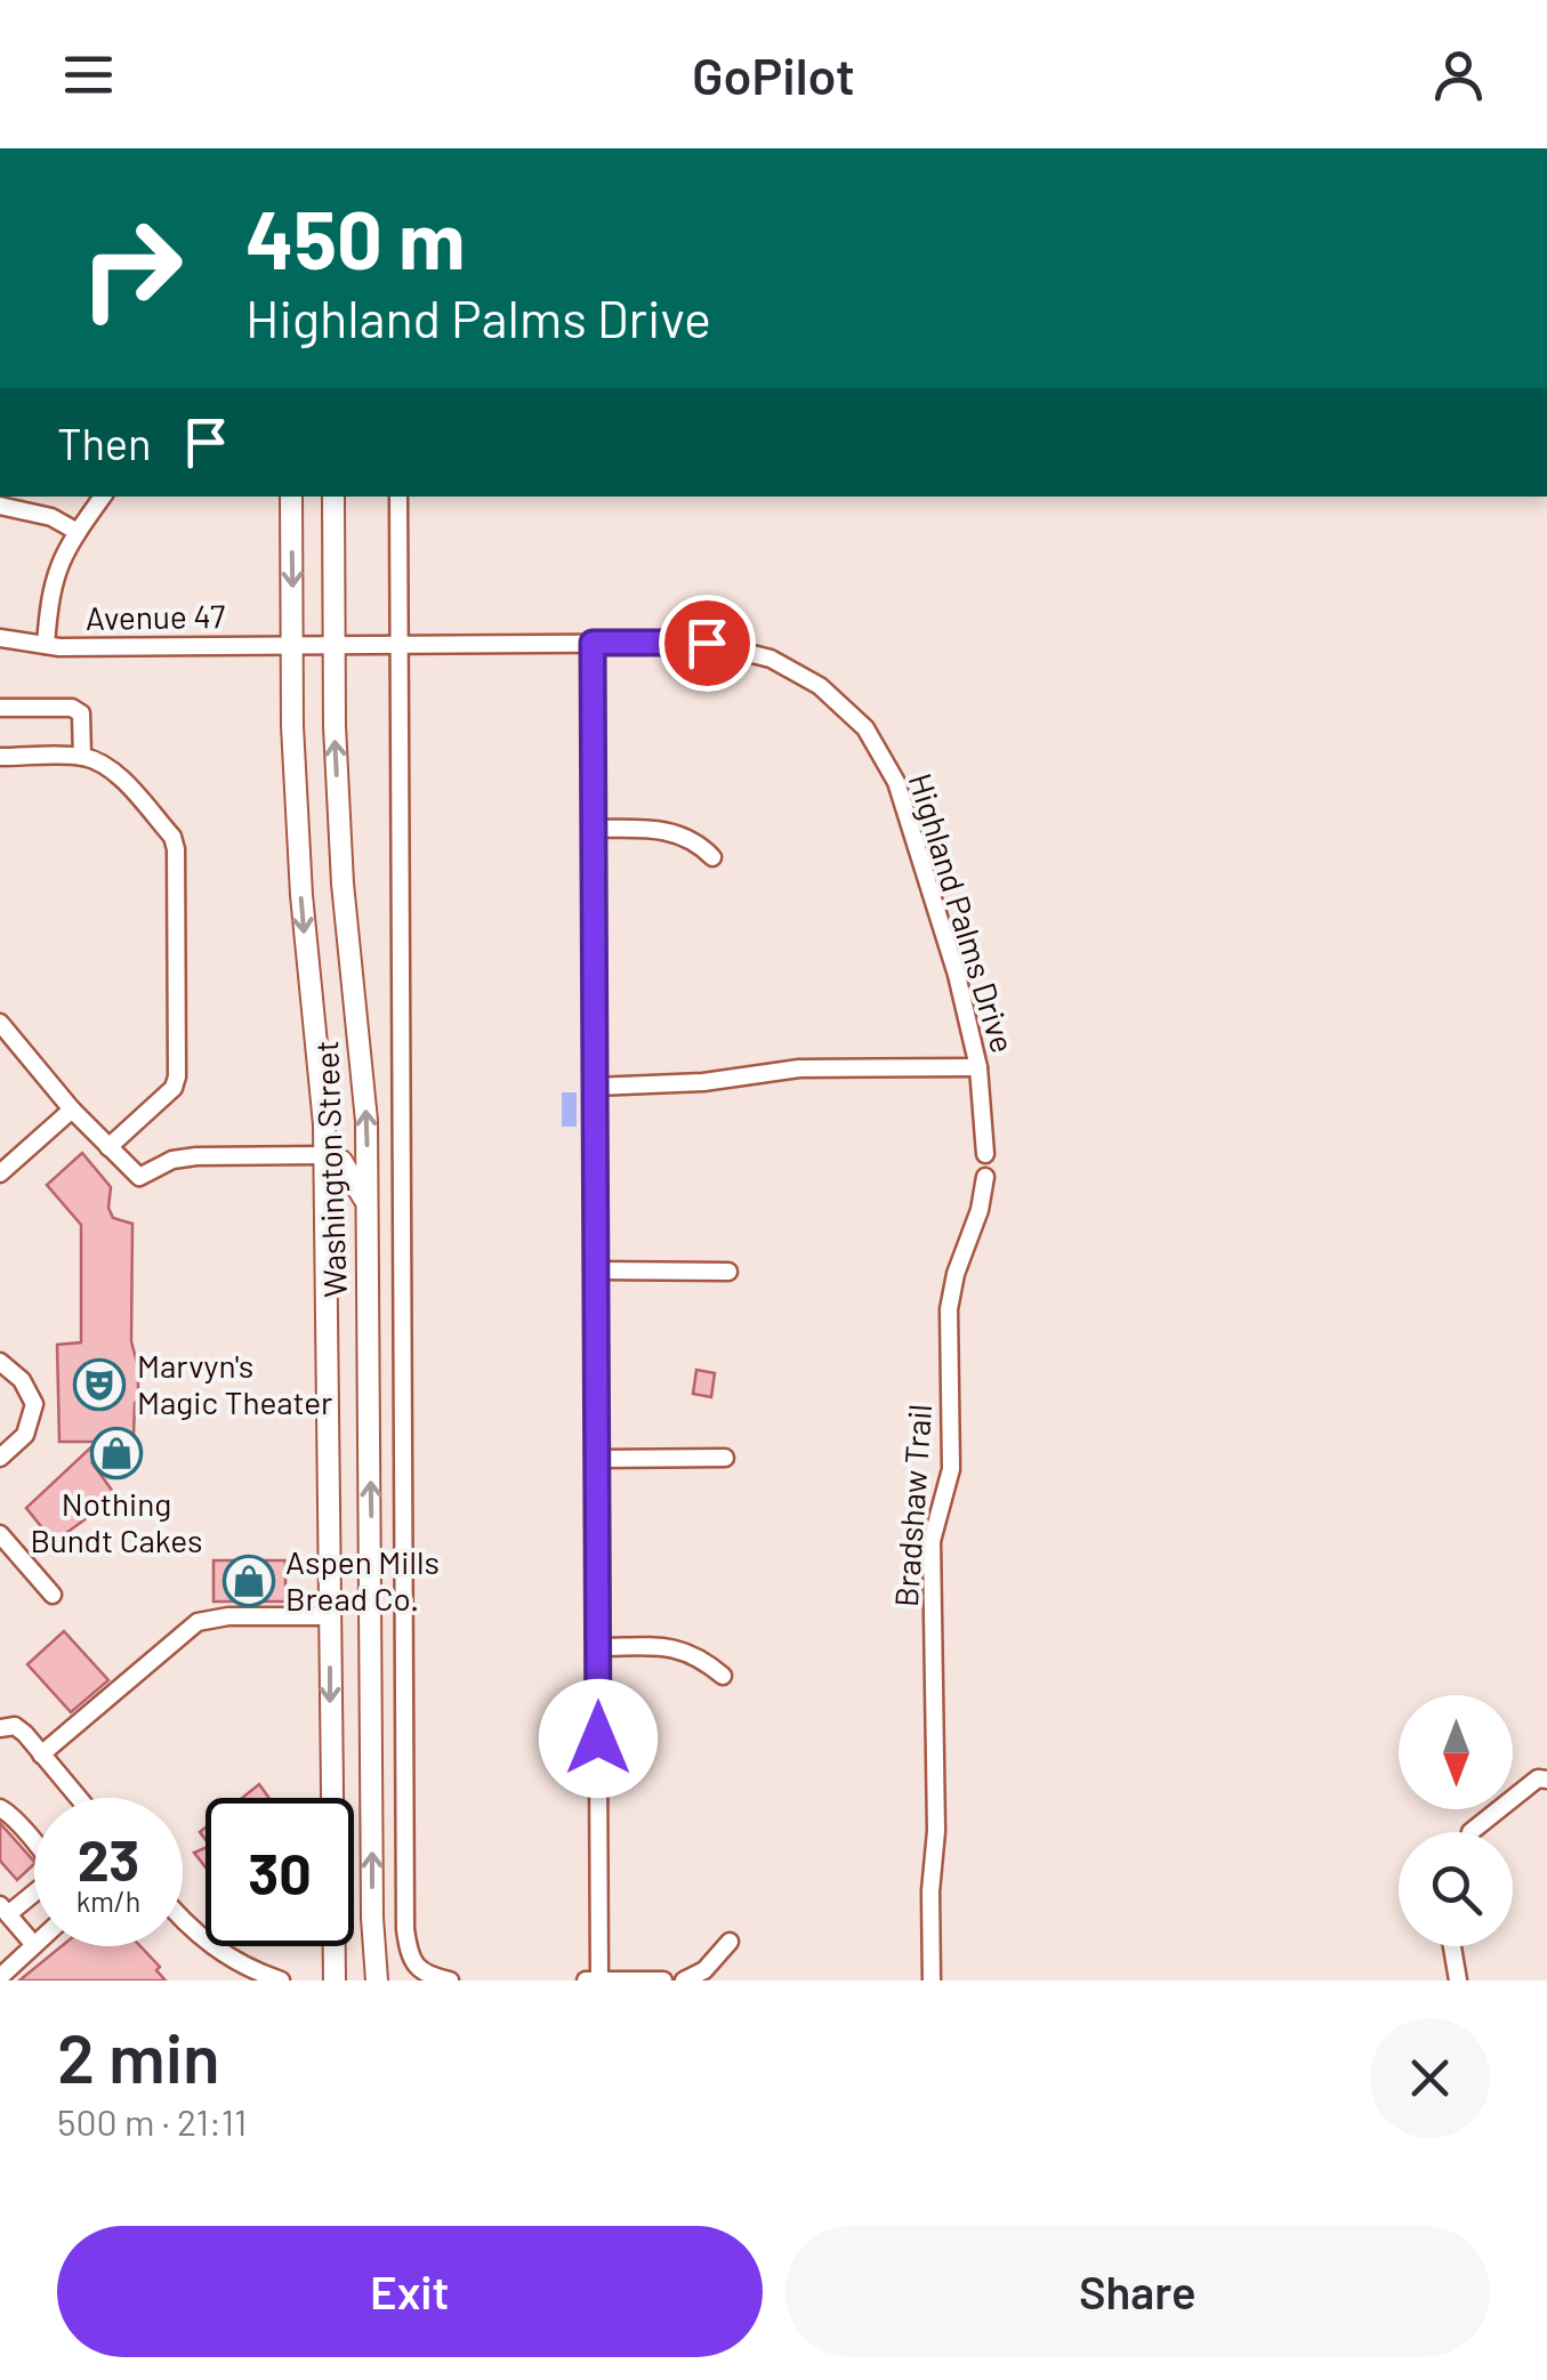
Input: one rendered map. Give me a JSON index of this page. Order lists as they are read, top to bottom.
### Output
{
  "streets": {
    "main road": ["Washington Street"],
    "street": ["Avenue 47", "Highland Palms Drive", "Bradshaw Trail"]
  },
  "crossings": [
    ["Avenue 47", "Highland Palms Drive"],
    ["Avenue 47", "Washington Street"],
    ["Highland Palms Drive", "Washington Street"]
  ],
  "places": {
    "theatre": ["Marvyn's Magic Theater"],
    "shop": ["Nothing Bundt Cakes", "Aspen Mills Bread Co."]
  },
  "north": "bottom",
  "page": {
    "header": "GoPilot",
    "turn": ["450 m", "Highland Palms Drive"],
    "then": "Then",
    "speed": "23 km/h",
    "limit": "30",
    "heading": ["2 min", "500 m · 21:11"],
    "buttons": ["Exit", "Share"]
  }
}
